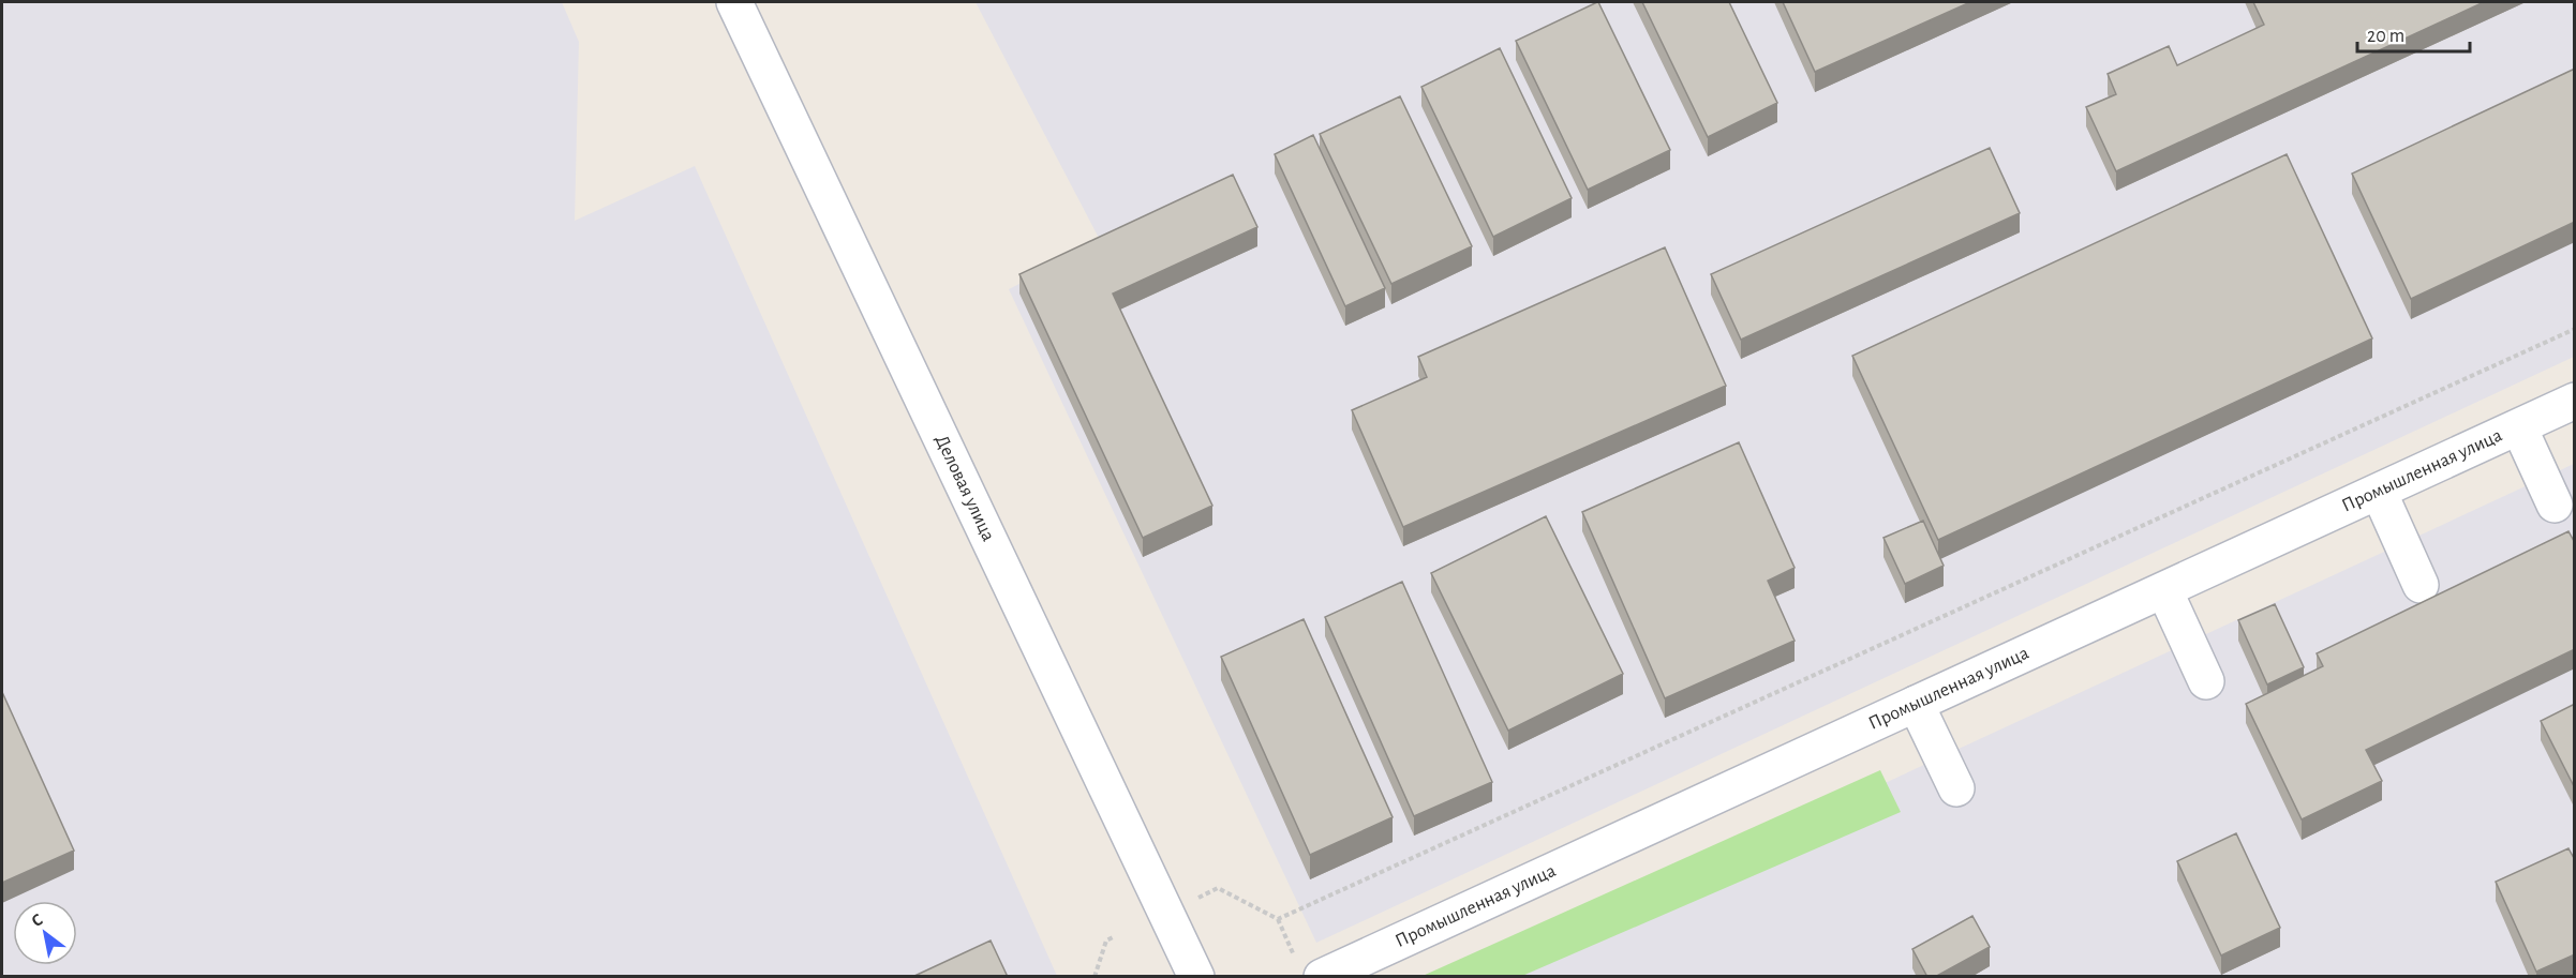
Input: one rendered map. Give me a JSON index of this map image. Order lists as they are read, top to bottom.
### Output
{
  "streets": {
    "street": ["Промышленная улица", "Деловая улица"]
  },
  "scale_bar": "20 m",
  "north": "top left"
}
